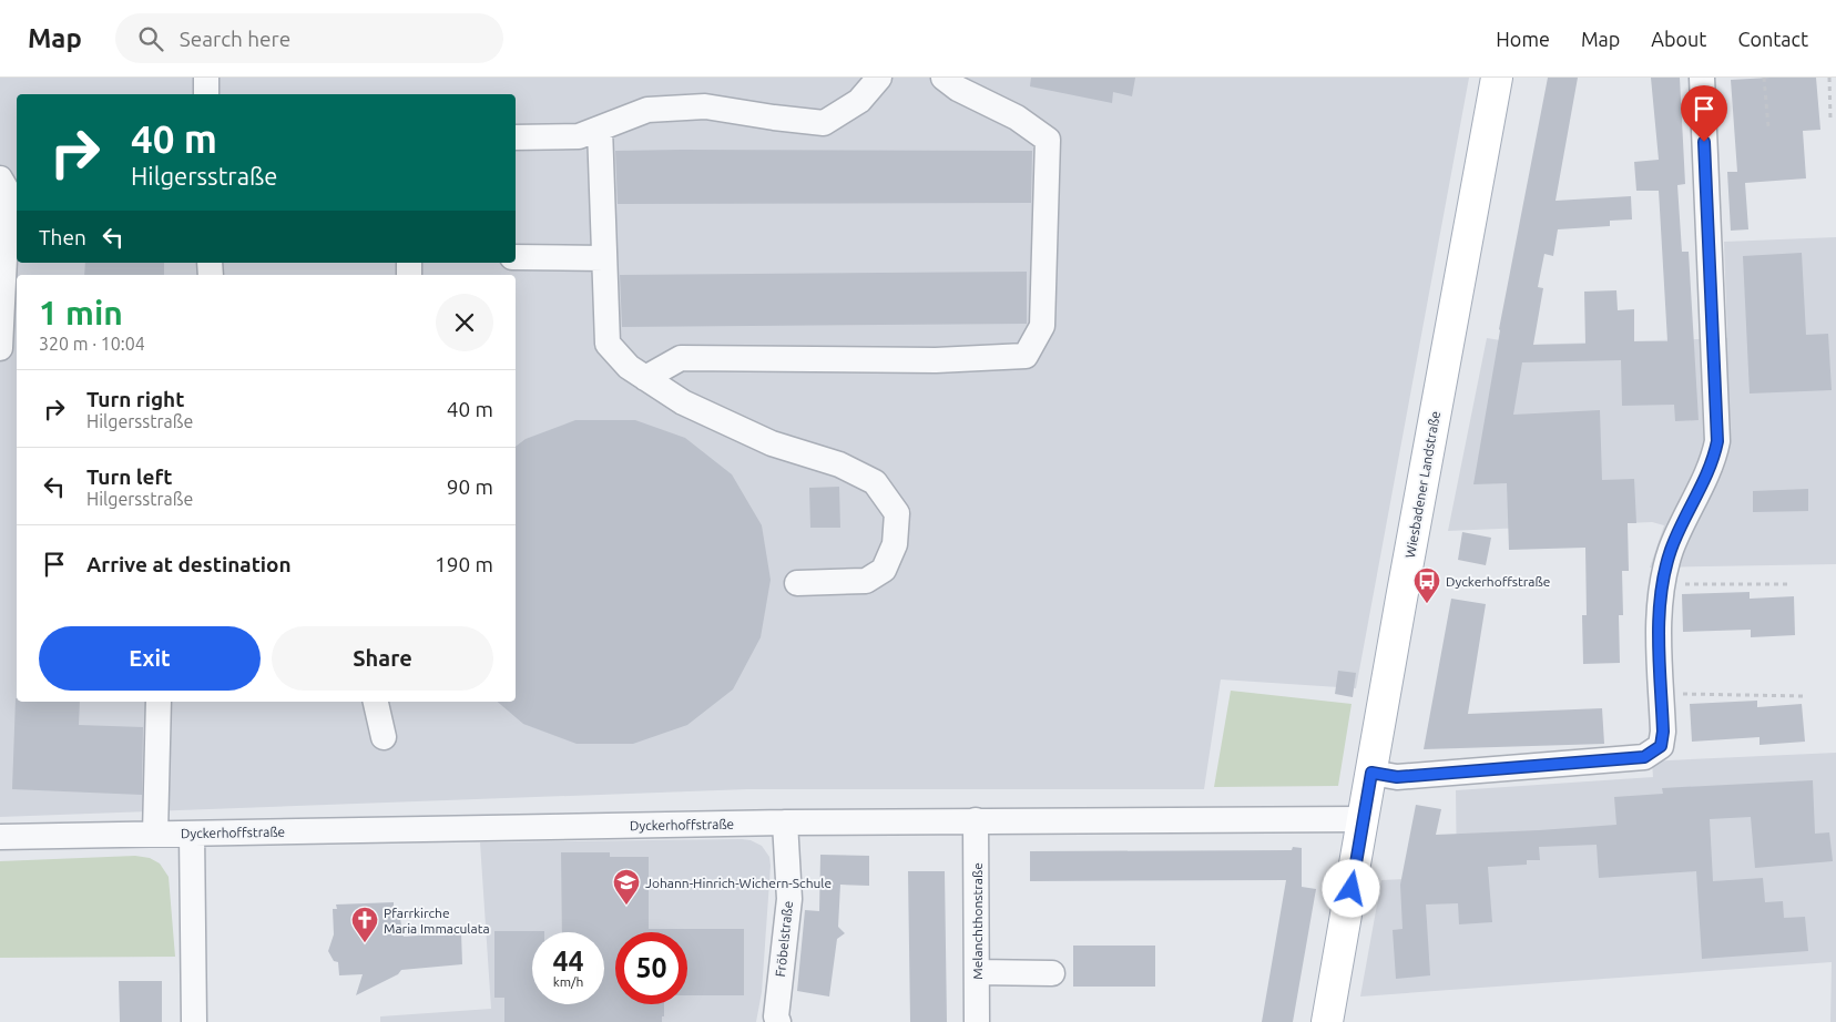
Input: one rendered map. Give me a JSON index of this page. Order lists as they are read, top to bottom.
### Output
{
  "streets": {
    "main road": ["Wiesbadener Landstraße"],
    "street": ["Dyckerhoffstraße", "Melanchthonstraße", "Fröbelstraße"]
  },
  "crossings": [
    ["Wiesbadener Landstraße", "Dyckerhoffstraße"],
    ["Dyckerhoffstraße", "Melanchthonstraße"],
    ["Dyckerhoffstraße", "Fröbelstraße"]
  ],
  "places": {
    "bus stop": ["Dyckerhoffstraße"],
    "school or university": ["Johann-Hinrich-Wichern-Schule"],
    "church": ["Pfarrkirche Maria Immaculata"]
  },
  "page": {
    "header": "Map",
    "search": "Search here",
    "nav": [
      "Home",
      "Map",
      "About",
      "Contact"
    ],
    "turn": ["40 m", "Hilgersstraße"],
    "then": "Then",
    "heading": ["1 min", "320 m · 10:04"],
    "list": [
      {
        "name": "Turn right",
        "note": "Hilgersstraße",
        "value": "40 m"
      },
      {
        "name": "Turn left",
        "note": "Hilgersstraße",
        "value": "90 m"
      },
      {
        "name": "Arrive at destination",
        "value": "190 m"
      }
    ],
    "buttons": ["Exit", "Share"],
    "speed": "44 km/h",
    "limit": "50"
  }
}
